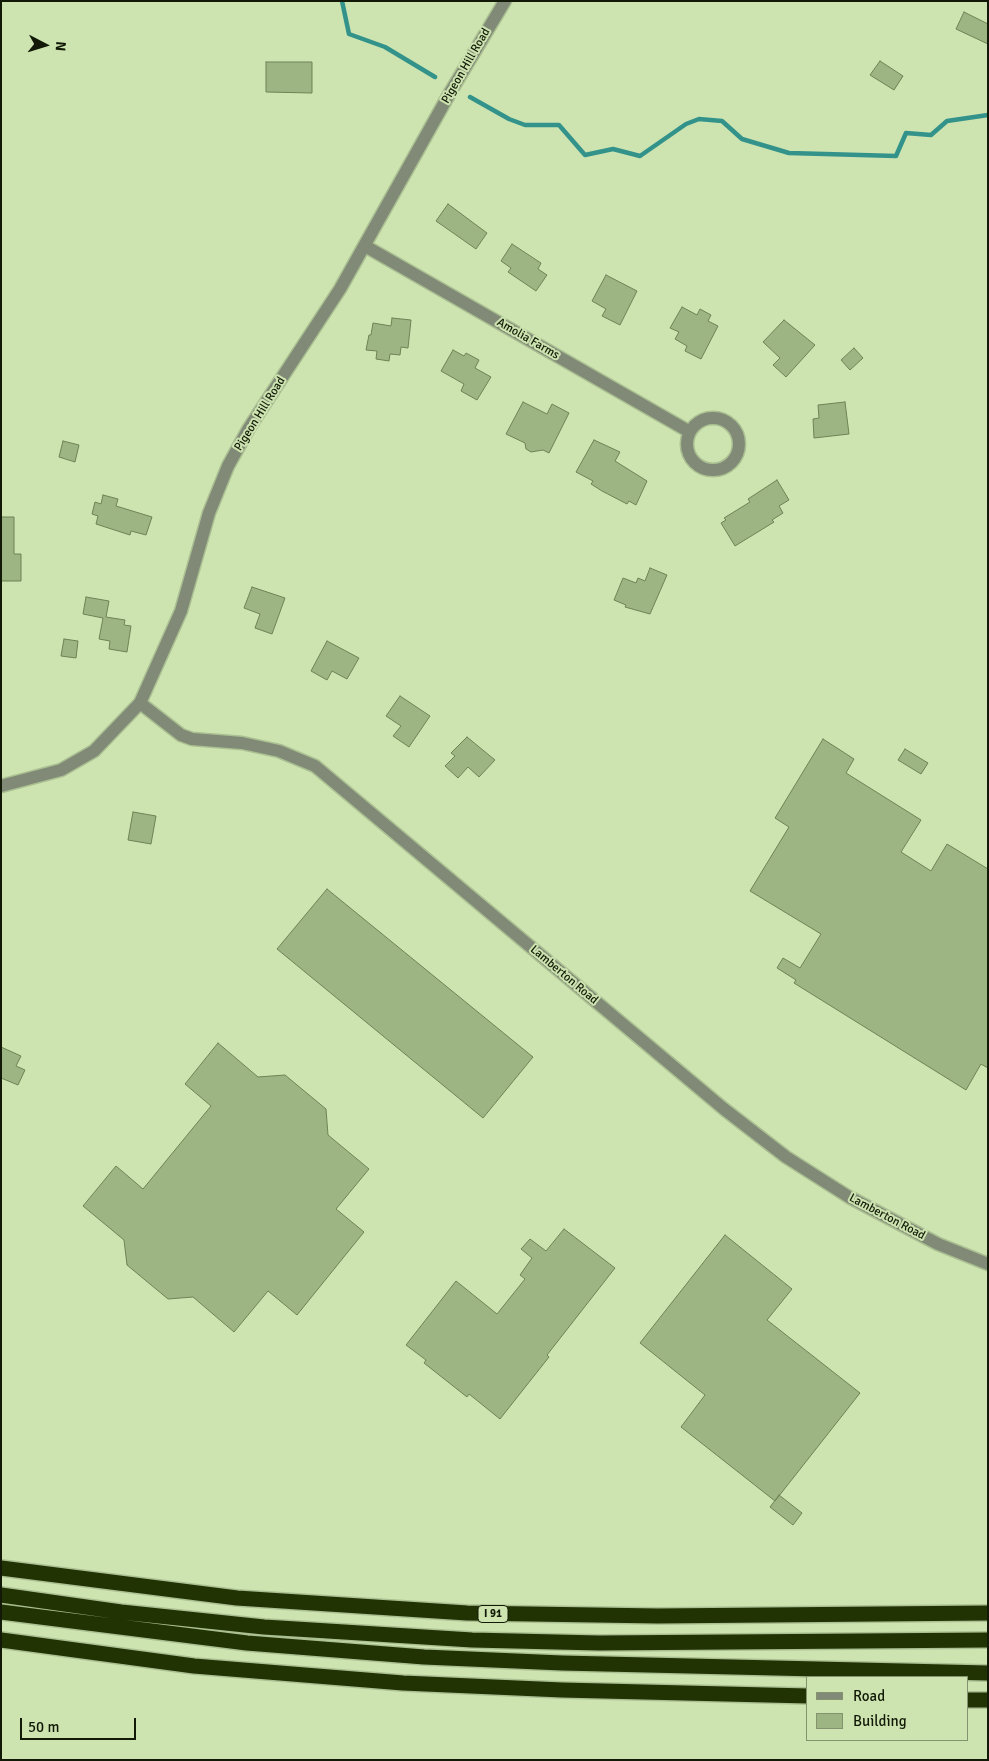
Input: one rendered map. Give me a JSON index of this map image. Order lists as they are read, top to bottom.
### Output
{
  "streets": {
    "highway": ["I 91"],
    "street": ["Pigeon Hill Road", "Amolia Farms", "Lamberton Road"]
  },
  "crossings": [
    ["Pigeon Hill Road", "Amolia Farms"],
    ["Pigeon Hill Road", "Lamberton Road"]
  ],
  "legend": ["Road", "Building"],
  "scale_bar": "50 m",
  "north": "right"
}
